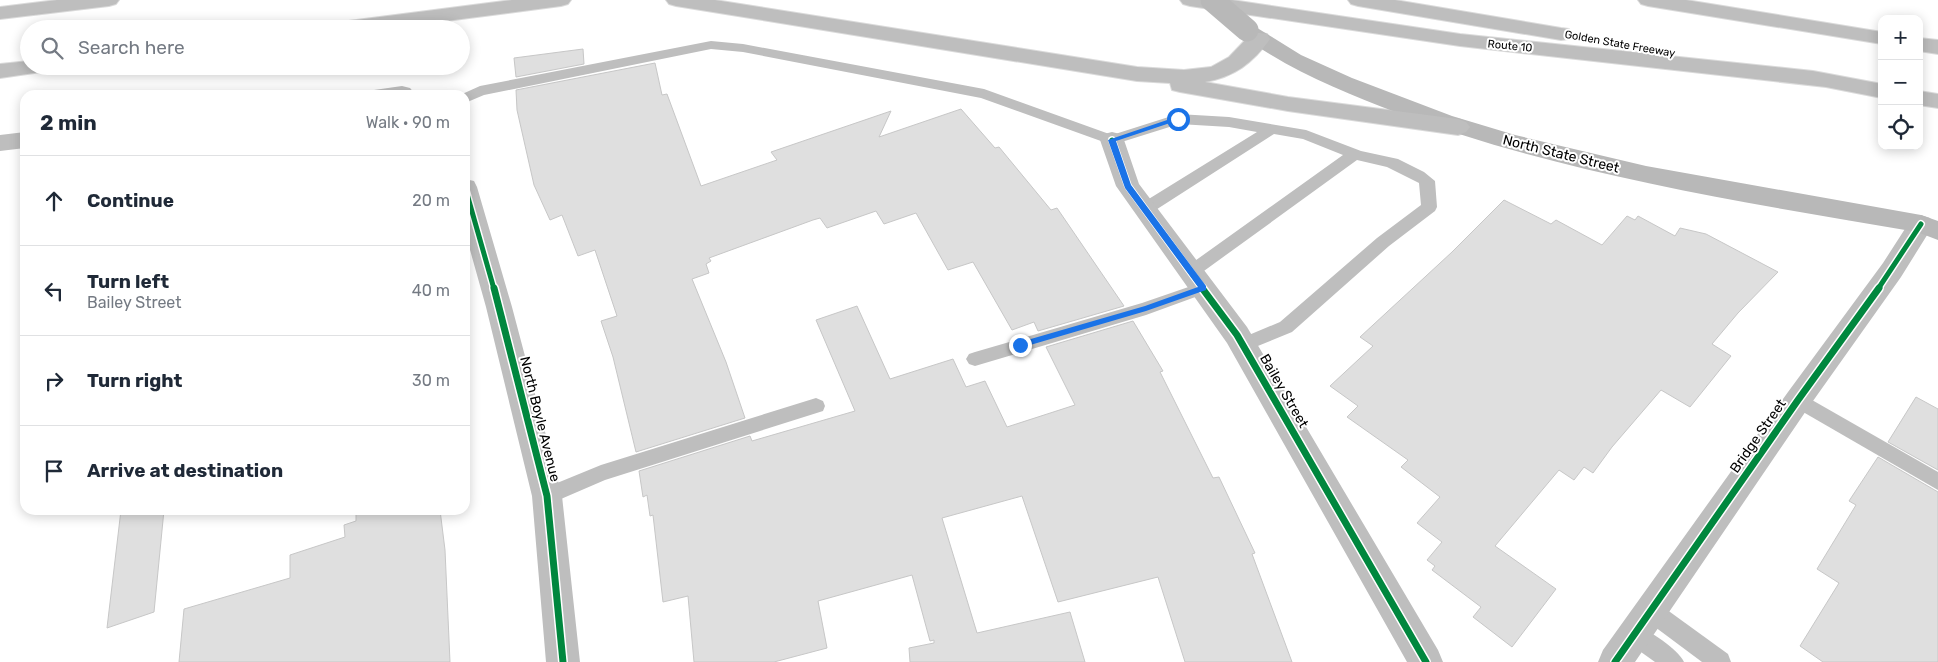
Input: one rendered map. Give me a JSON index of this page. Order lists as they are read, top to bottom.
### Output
{
  "streets": {
    "main road": [
      "Golden State Freeway",
      "Route 10",
      "North State Street",
      "Bailey Street",
      "North Boyle Avenue",
      "Bridge Street"
    ]
  },
  "crossings": [
    ["Golden State Freeway", "Route 10"],
    ["North State Street", "Bridge Street"]
  ],
  "page": {
    "map_buttons": ["+", "−"],
    "search": "Search here",
    "heading": ["2 min", "Walk · 90 m"],
    "list": [
      ["Continue", "20 m"],
      ["Turn left", "Bailey Street", "40 m"],
      ["Turn right", "30 m"],
      "Arrive at destination"
    ]
  }
}
